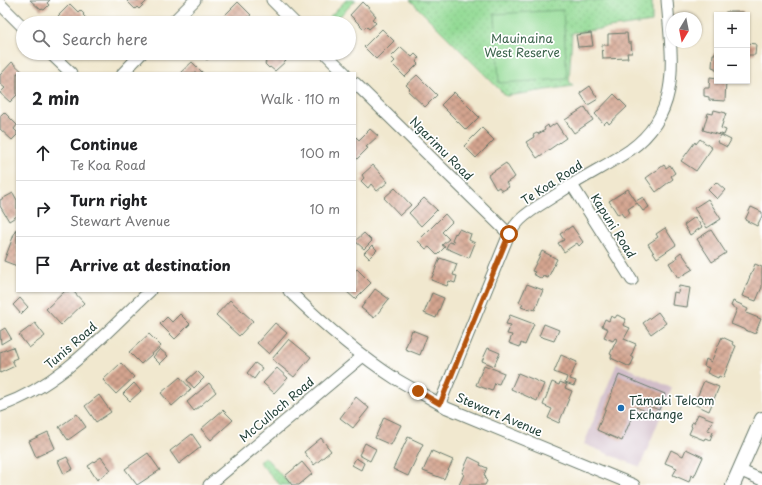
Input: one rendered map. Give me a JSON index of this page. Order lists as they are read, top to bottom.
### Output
{
  "streets": {
    "street": [
      "Ngarimu Road",
      "Te Koa Road",
      "Kapuni Road",
      "Tunis Road",
      "McCulloch Road",
      "Stewart Avenue"
    ]
  },
  "crossings": [
    ["Ngarimu Road", "Te Koa Road"],
    ["Te Koa Road", "Kapuni Road"],
    ["Te Koa Road", "Stewart Avenue"],
    ["McCulloch Road", "Stewart Avenue"]
  ],
  "parks": ["Mauinaina West Reserve"],
  "places": ["Tāmaki Telcom Exchange"],
  "north": "bottom",
  "page": {
    "map_buttons": ["+", "−"],
    "search": "Search here",
    "heading": ["2 min", "Walk · 110 m"],
    "list": [
      ["Continue", "Te Koa Road", "100 m"],
      ["Turn right", "Stewart Avenue", "10 m"],
      "Arrive at destination"
    ]
  }
}
